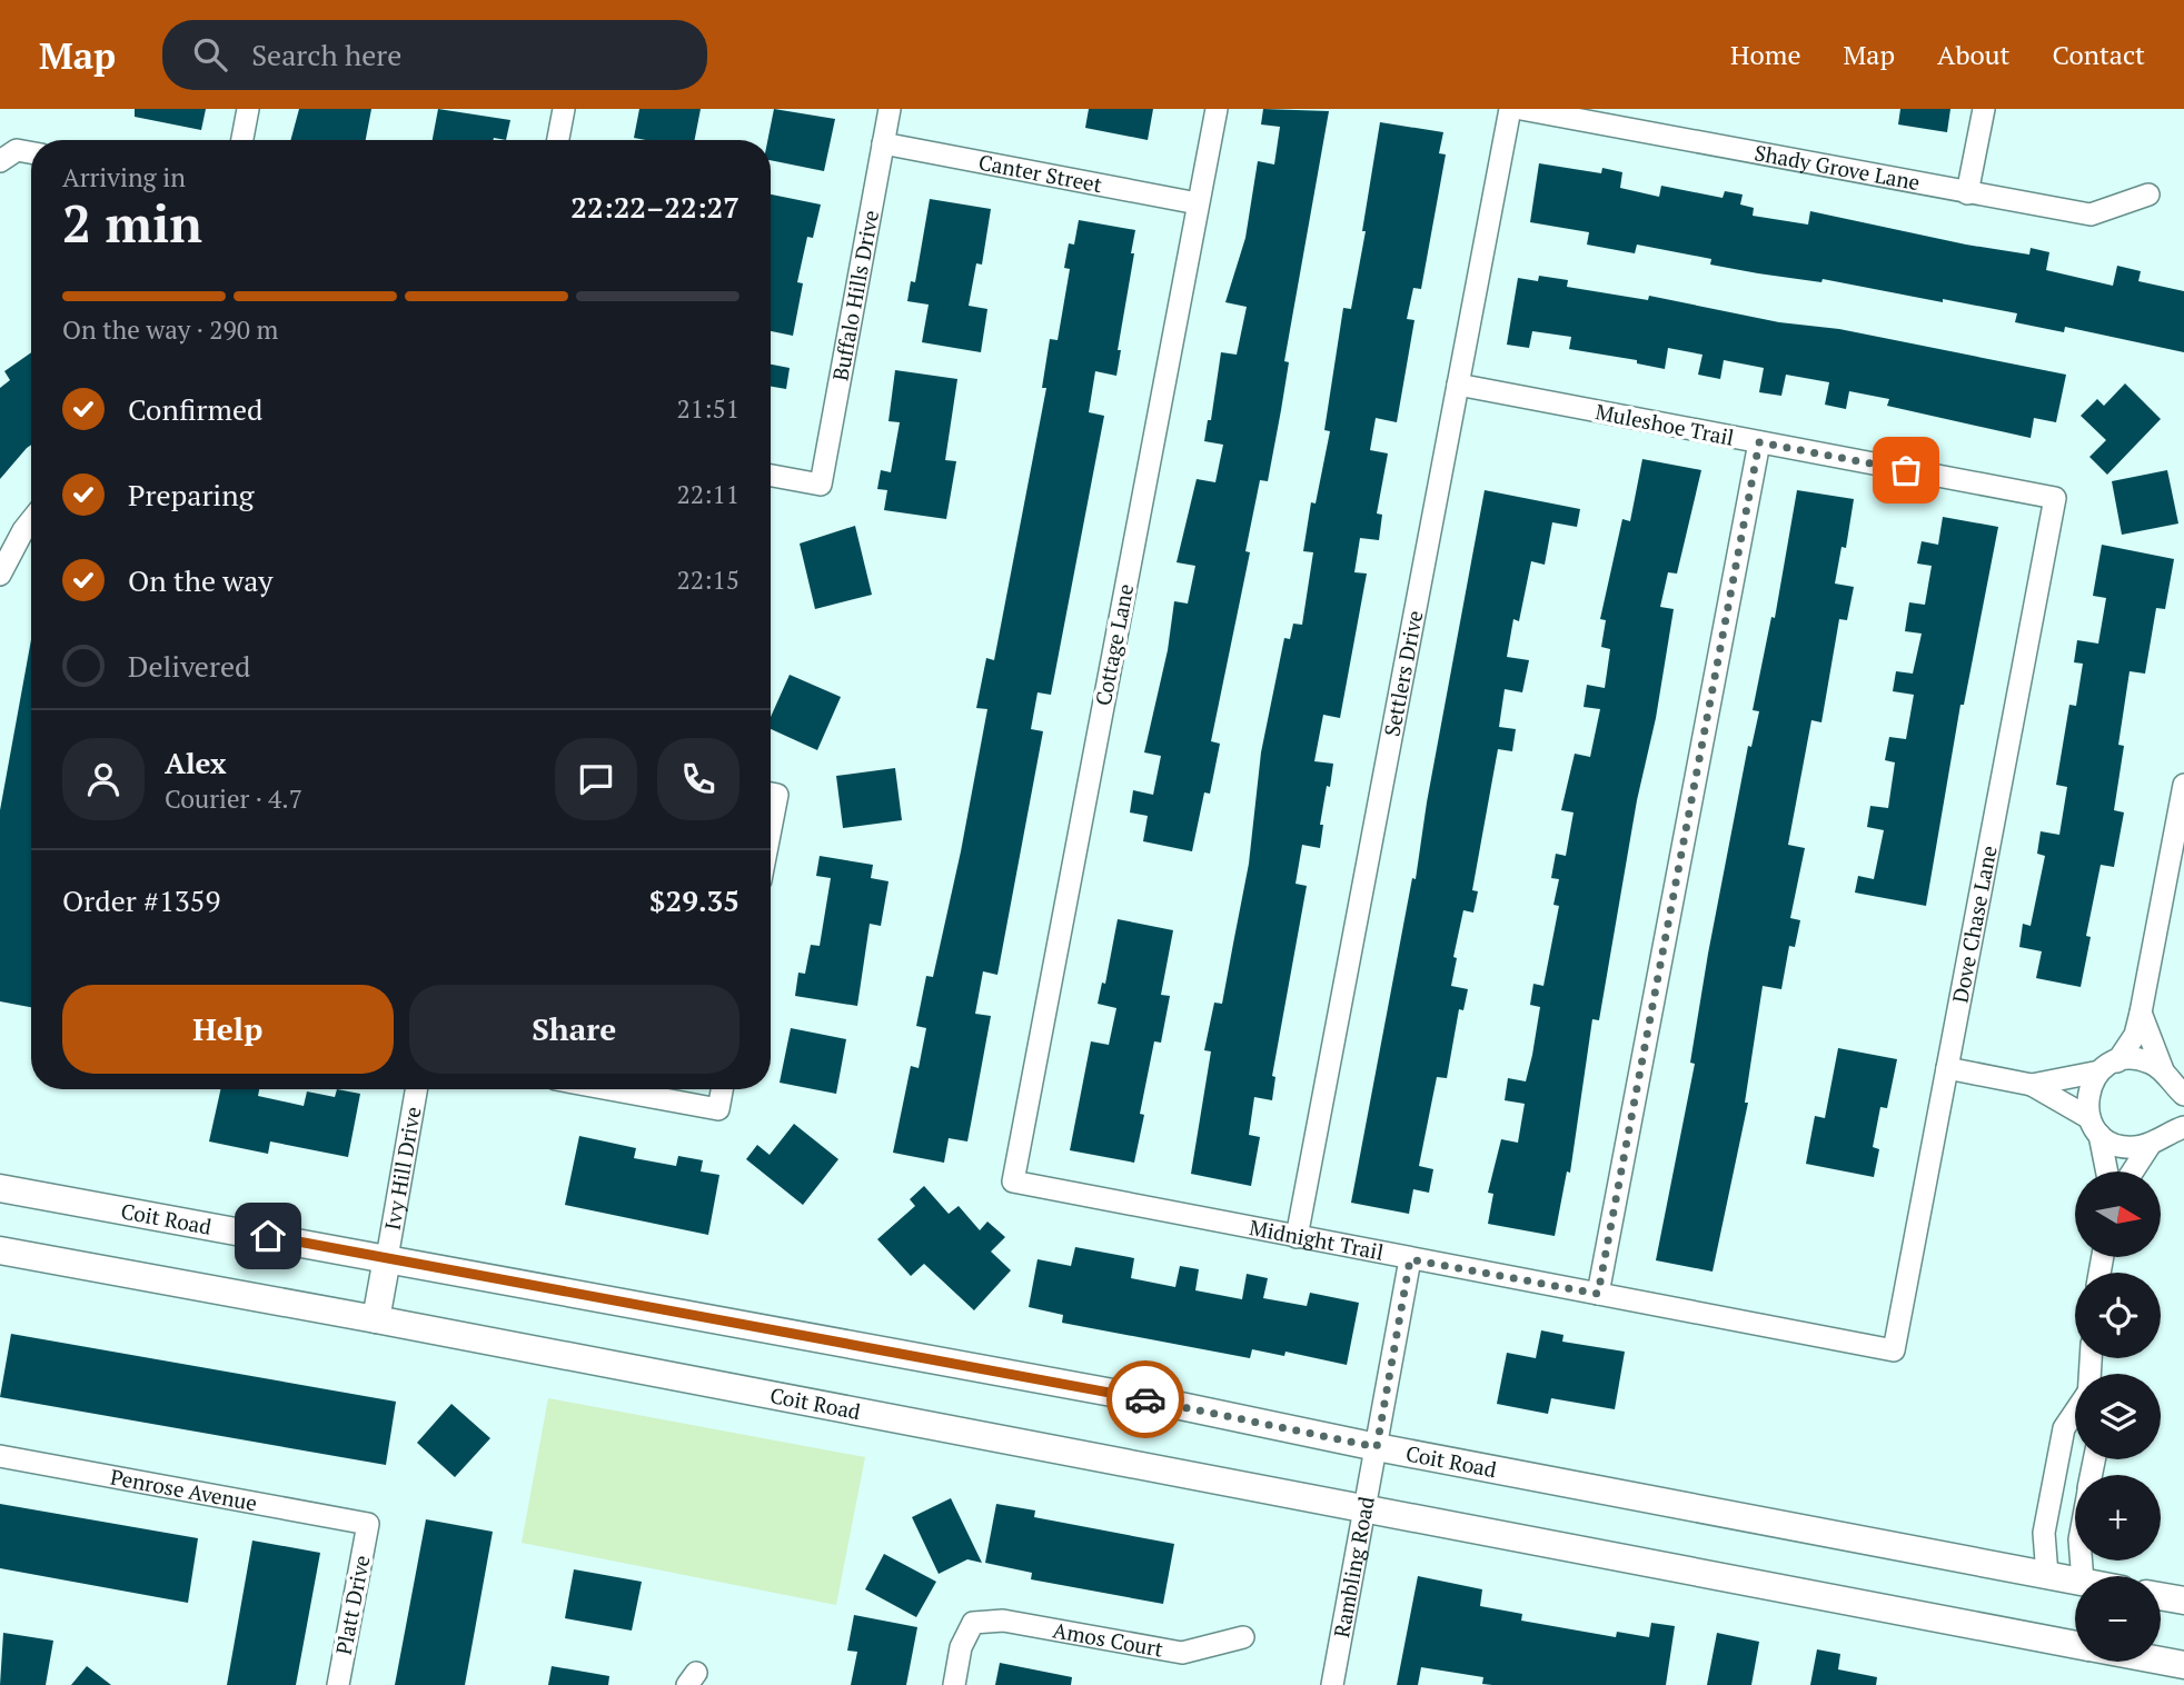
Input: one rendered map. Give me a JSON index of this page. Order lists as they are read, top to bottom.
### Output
{
  "streets": {
    "main road": ["Coit Road"],
    "street": [
      "Shady Grove Lane",
      "Canter Street",
      "Buffalo Hills Drive",
      "Muleshoe Trail",
      "Cottage Lane",
      "Settlers Drive",
      "Dove Chase Lane",
      "Ivy Hill Drive",
      "Midnight Trail",
      "Penrose Avenue",
      "Rambling Road",
      "Platt Drive",
      "Amos Court"
    ]
  },
  "crossings": [
    ["Canter Street", "Buffalo Hills Drive"],
    ["Canter Street", "Cottage Lane"],
    ["Muleshoe Trail", "Settlers Drive"],
    ["Muleshoe Trail", "Dove Chase Lane"],
    ["Cottage Lane", "Midnight Trail"],
    ["Settlers Drive", "Midnight Trail"],
    ["Dove Chase Lane", "Midnight Trail"],
    ["Ivy Hill Drive", "Coit Road"],
    ["Coit Road", "Rambling Road"],
    ["Midnight Trail", "Rambling Road"],
    ["Penrose Avenue", "Platt Drive"]
  ],
  "north": "right",
  "page": {
    "header": "Map",
    "search": "Search here",
    "nav": [
      "Home",
      "Map",
      "About",
      "Contact"
    ],
    "heading": ["2 min", "Arriving in", "22:22–22:27"],
    "panel": [
      "Alex",
      "Courier · 4.7",
      "Order #1359",
      "$29.35"
    ],
    "bar": "On the way · 290 m",
    "list": [
      ["Confirmed", "21:51"],
      ["Preparing", "22:11"],
      ["On the way", "22:15"],
      "Delivered"
    ],
    "buttons": ["Help", "Share"],
    "map_buttons": ["+", "−"]
  }
}
